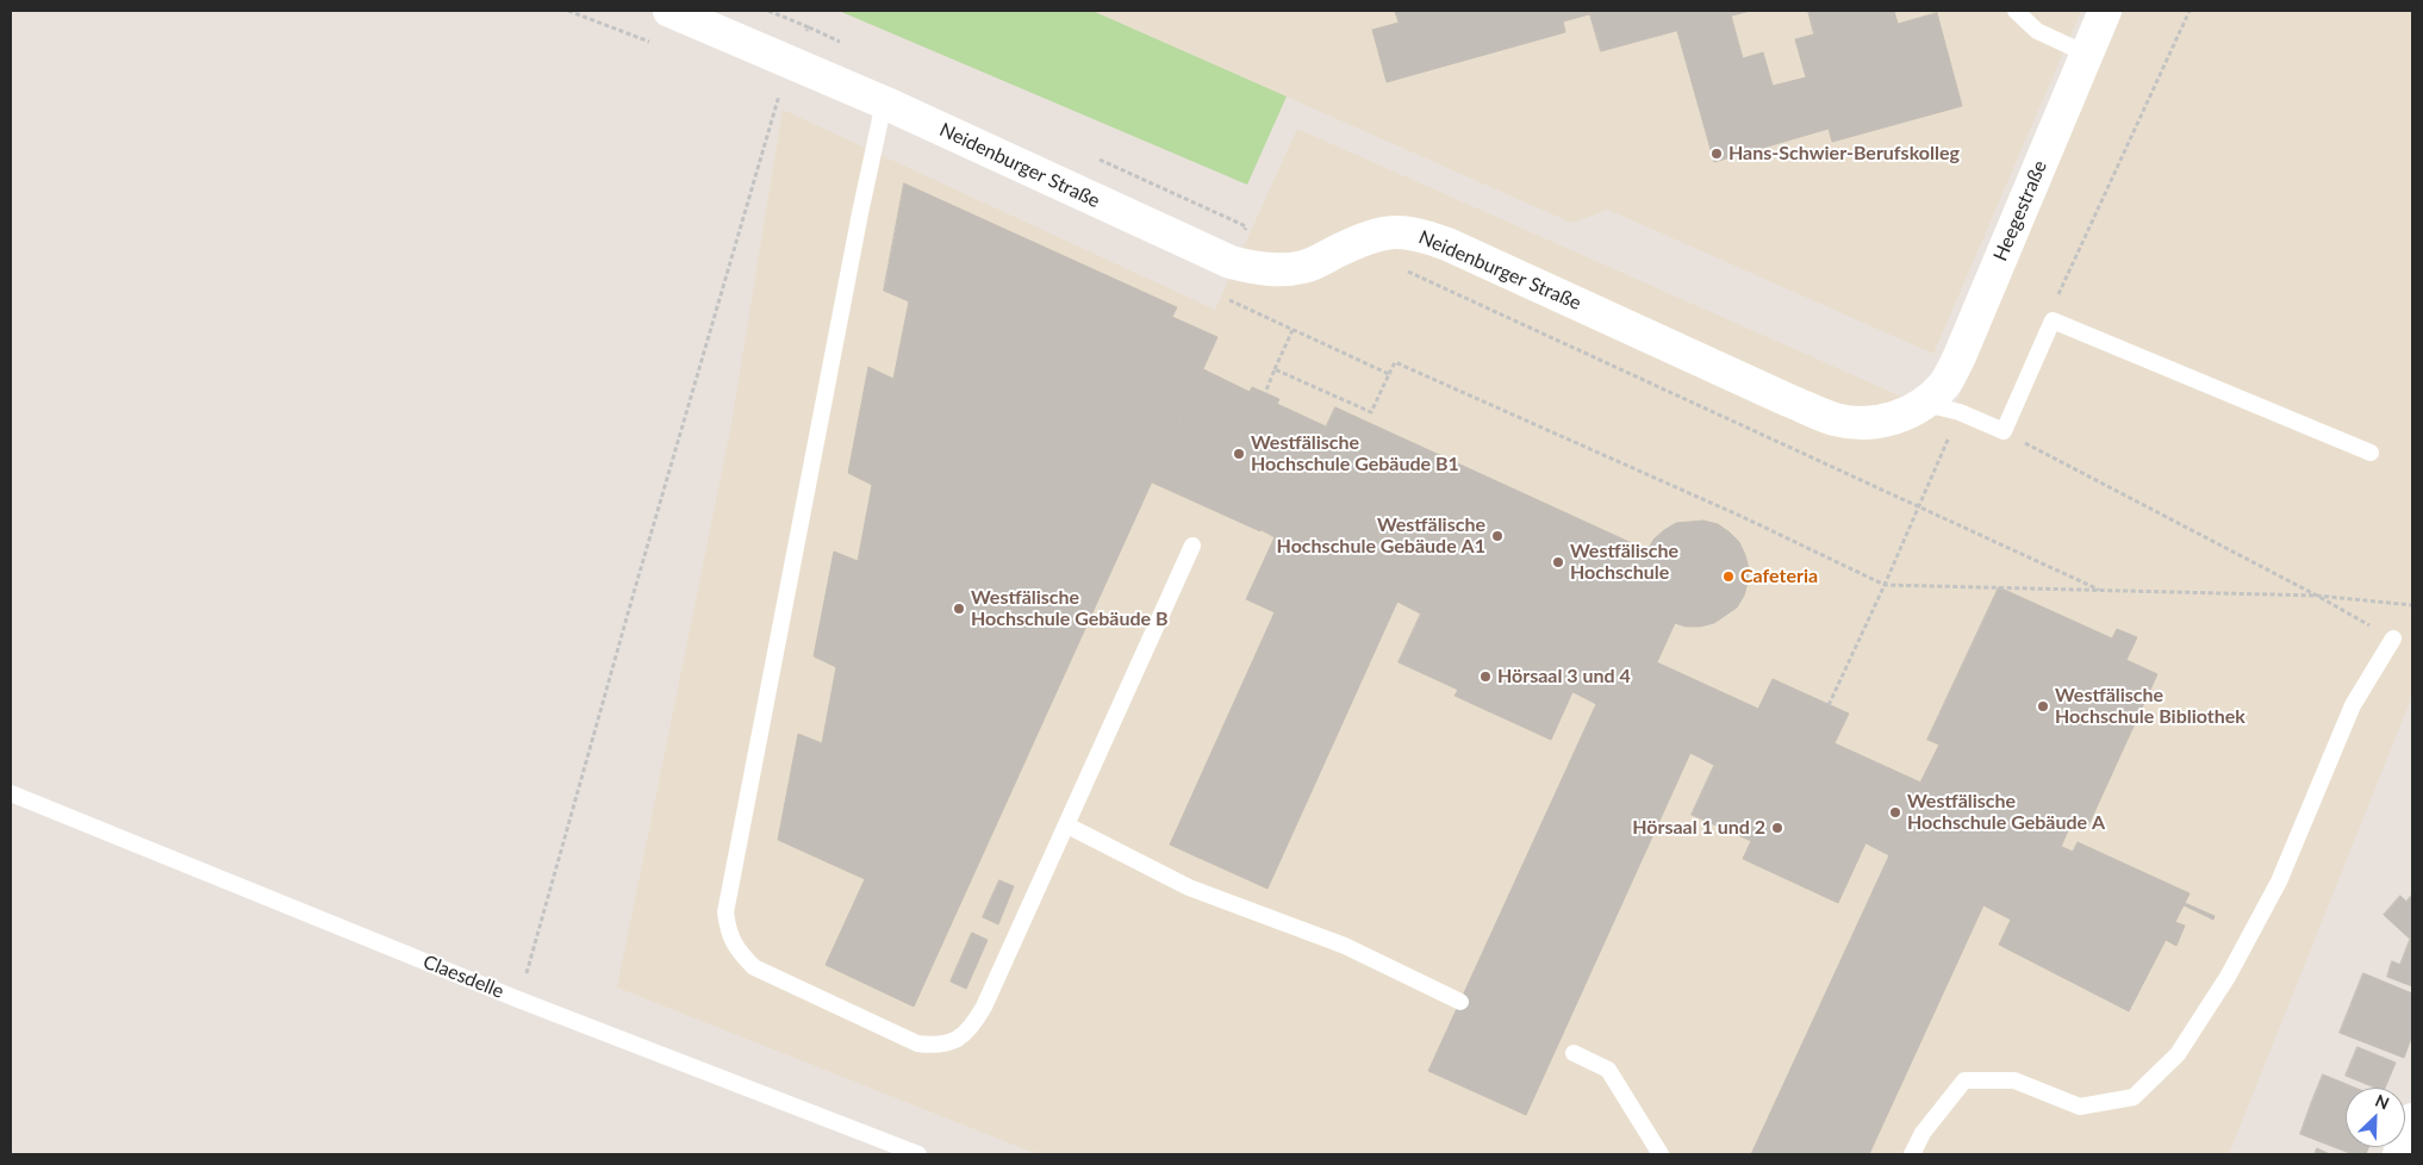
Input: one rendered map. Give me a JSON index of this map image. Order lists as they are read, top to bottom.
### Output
{
  "streets": {
    "street": ["Neidenburger Straße", "Heegestraße"],
    "lane": ["Claesdelle"]
  },
  "crossings": [
    ["Neidenburger Straße", "Heegestraße"]
  ],
  "places": [
    "Hans-Schwier-Berufskolleg",
    "Westfälische Hochschule Gebäude B1",
    "Westfälische Hochschule Gebäude A1",
    "Westfälische Hochschule",
    "Cafeteria",
    "Westfälische Hochschule Gebäude B",
    "Hörsaal 3 und 4",
    "Westfälische Hochschule Bibliothek",
    "Westfälische Hochschule Gebäude A",
    "Hörsaal 1 und 2"
  ],
  "north": "top right"
}
